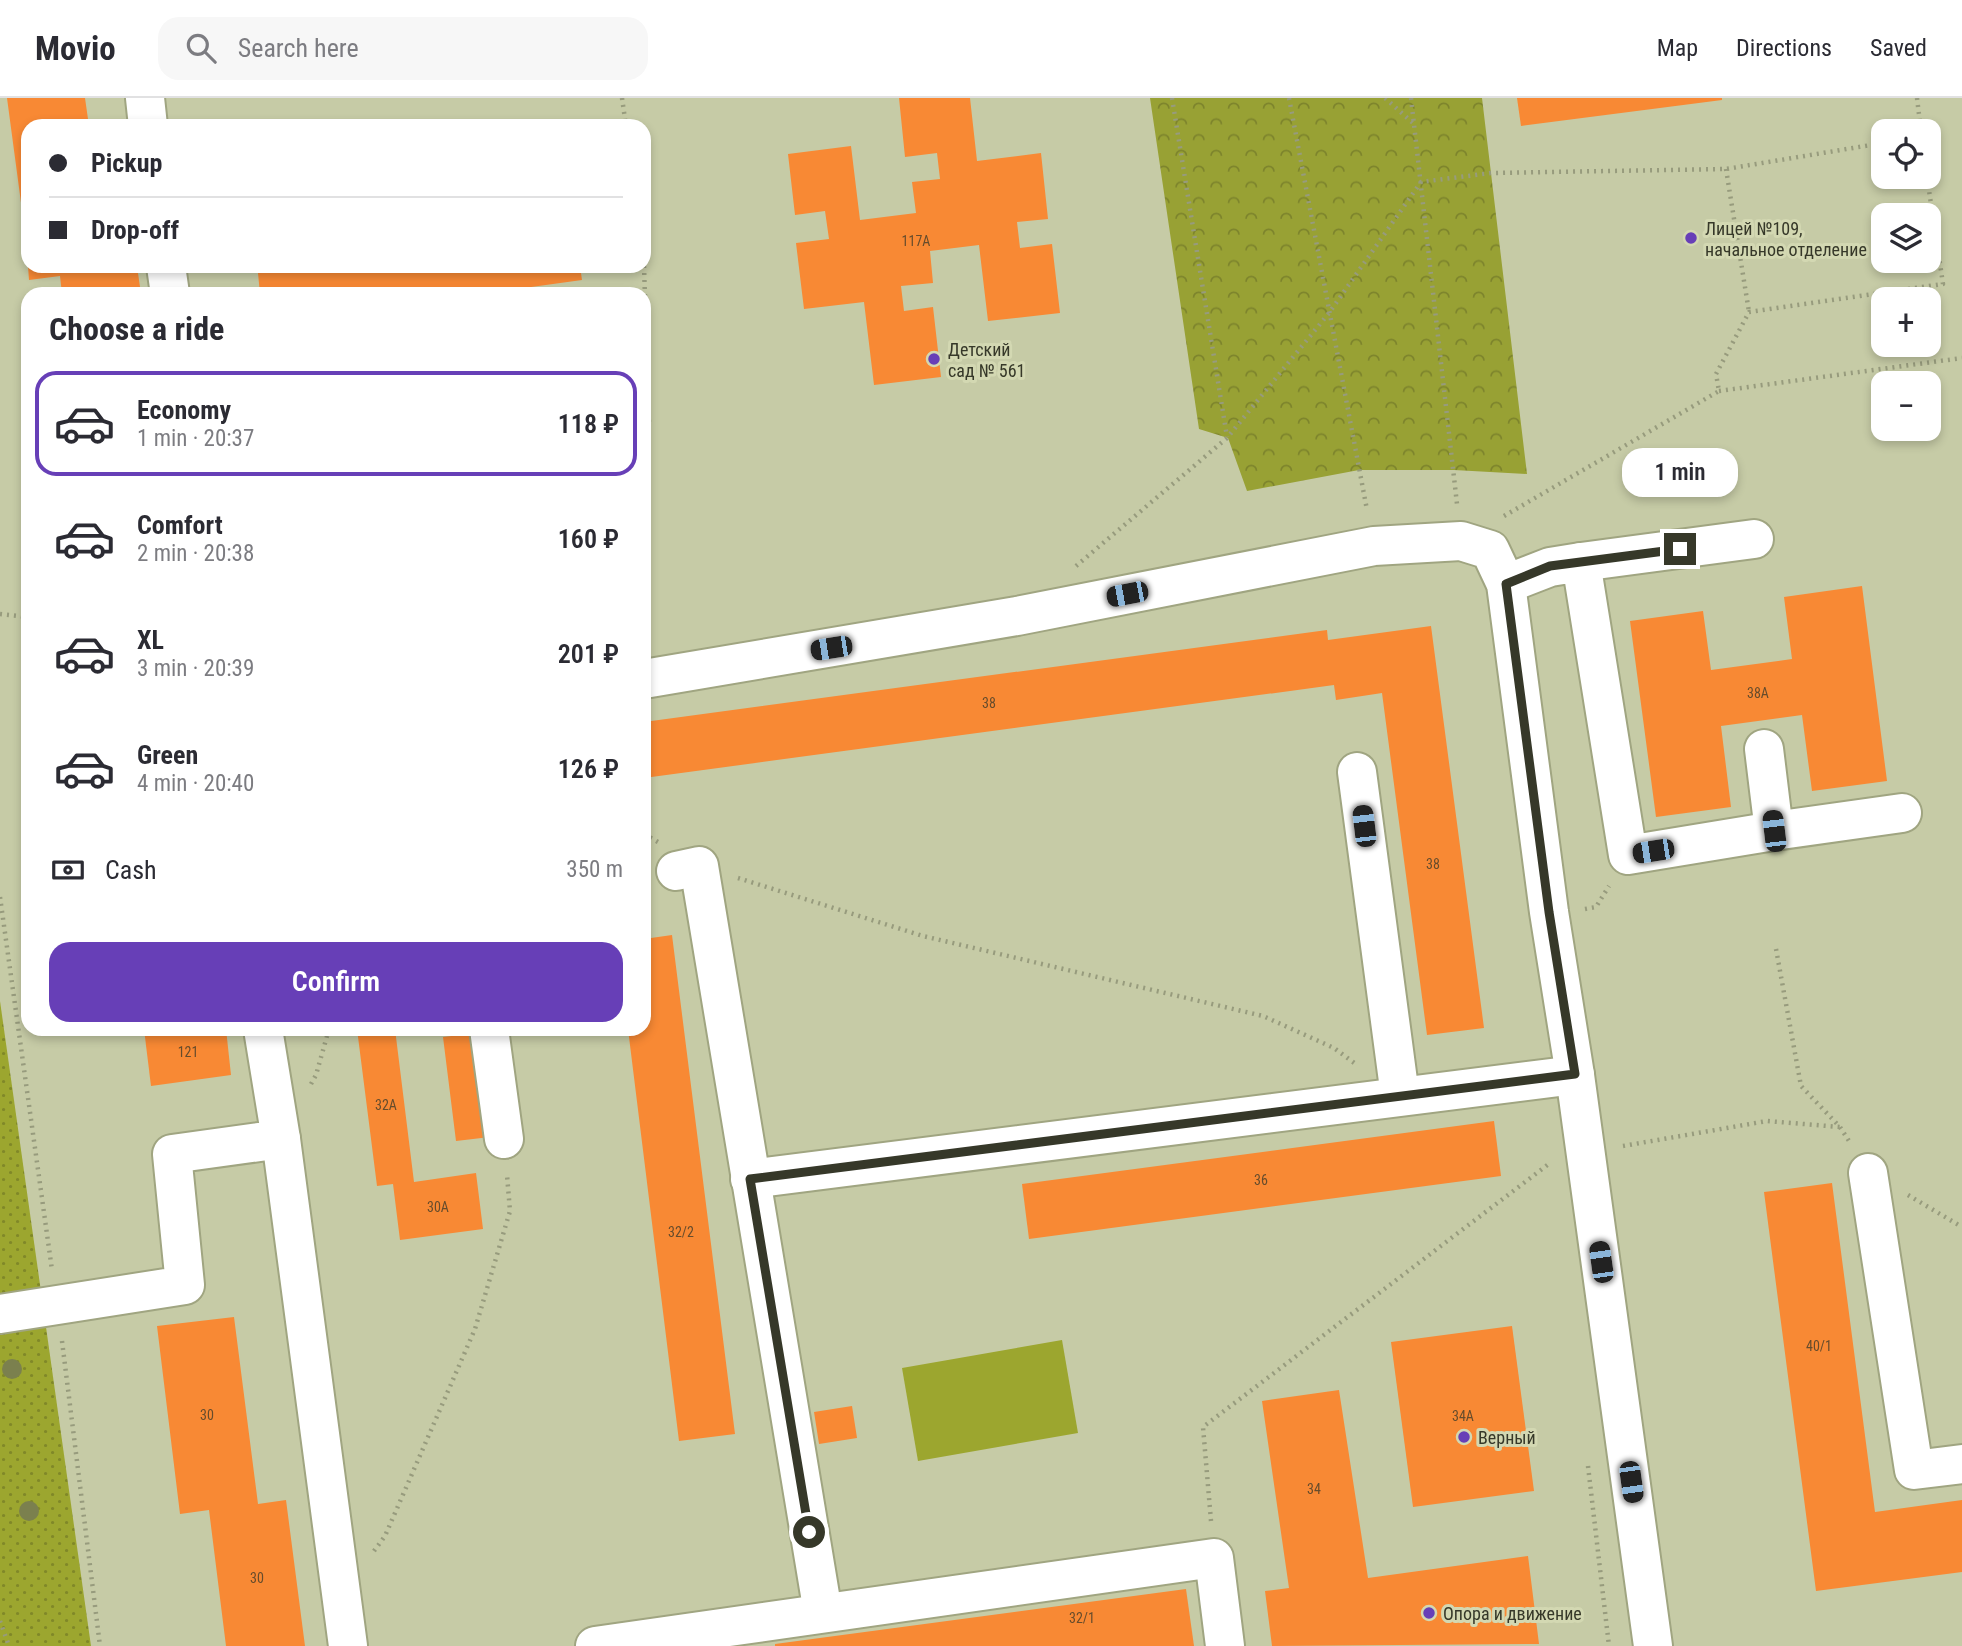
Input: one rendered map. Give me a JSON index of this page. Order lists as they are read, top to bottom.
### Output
{
  "places": [
    "Лицей №109, начальное отделение",
    "Детский сад № 561",
    "Верный",
    "Опора и движение"
  ],
  "house_numbers": [
    "117А",
    "38А",
    "38",
    "38",
    "121",
    "32А",
    "36",
    "30А",
    "32/2",
    "40/1",
    "30",
    "34А",
    "34",
    "30",
    "32/1"
  ],
  "page": {
    "header": "Movio",
    "search": "Search here",
    "nav": ["Map", "Directions", "Saved"],
    "map_buttons": ["+", "−"],
    "banner": ["Pickup", "Drop-off"],
    "heading": "Choose a ride",
    "list": [
      {
        "name": "Economy",
        "note": "1 min · 20:37",
        "value": "118 ₽"
      },
      {
        "name": "Comfort",
        "note": "2 min · 20:38",
        "value": "160 ₽"
      },
      {
        "name": "XL",
        "note": "3 min · 20:39",
        "value": "201 ₽"
      },
      {
        "name": "Green",
        "note": "4 min · 20:40",
        "value": "126 ₽"
      }
    ],
    "bubble": "1 min",
    "pay": ["Cash", "350 m"],
    "buttons": "Confirm"
  }
}
